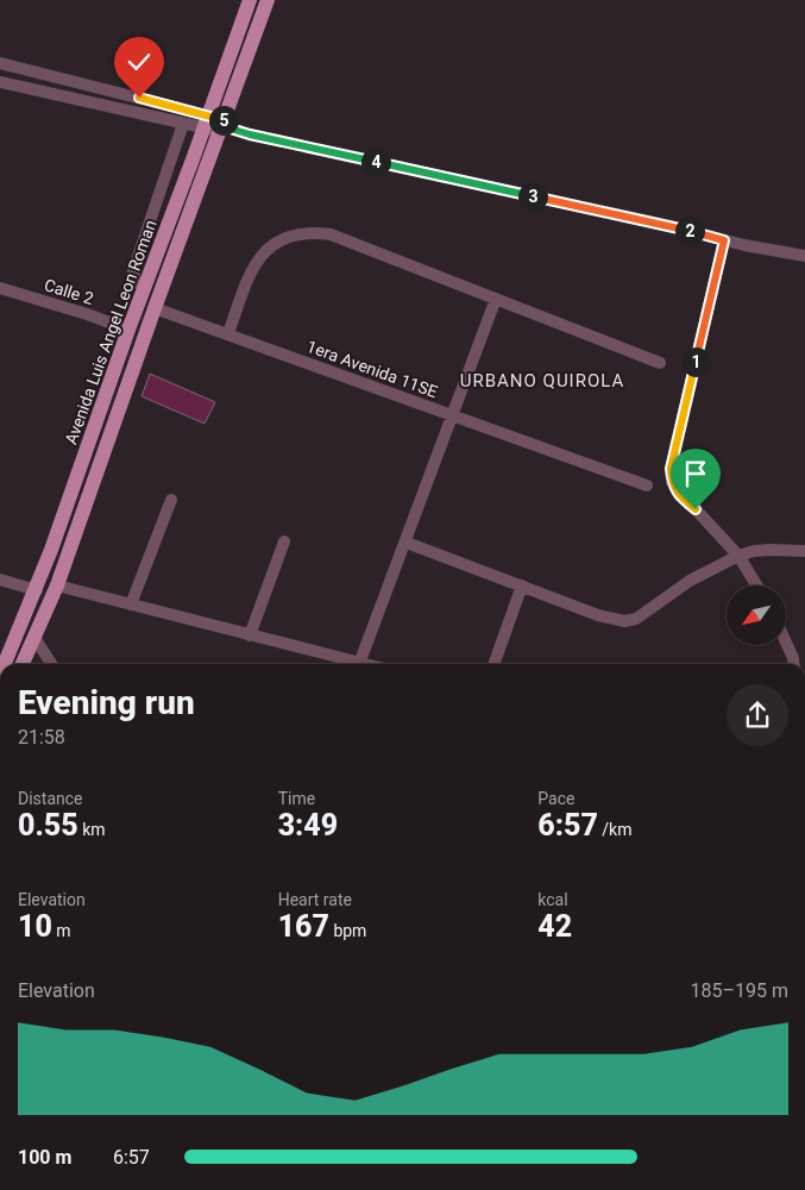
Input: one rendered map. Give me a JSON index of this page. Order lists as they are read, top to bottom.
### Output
{
  "streets": {
    "main road": ["Avenida Luis Angel Leon Roman"],
    "street": ["Calle 2", "1era Avenida 11SE"]
  },
  "crossings": [
    ["Calle 2", "Avenida Luis Angel Leon Roman"],
    ["Avenida Luis Angel Leon Roman", "1era Avenida 11SE"]
  ],
  "districts": ["URBANO QUIROLA"],
  "north": "bottom left",
  "page": {
    "pins": [
      "5",
      "4",
      "3",
      "2",
      "1"
    ],
    "heading": ["Evening run", "21:58"],
    "stats": [
      ["Distance", "0.55 km"],
      ["Time", "3:49"],
      ["Pace", "6:57 /km"],
      ["Elevation", "10 m"],
      ["Heart rate", "167 bpm"],
      ["kcal", "42"]
    ],
    "chart": ["Elevation", "185–195 m"],
    "list": [
      {
        "name": "100 m",
        "note": "6:57"
      }
    ]
  }
}
